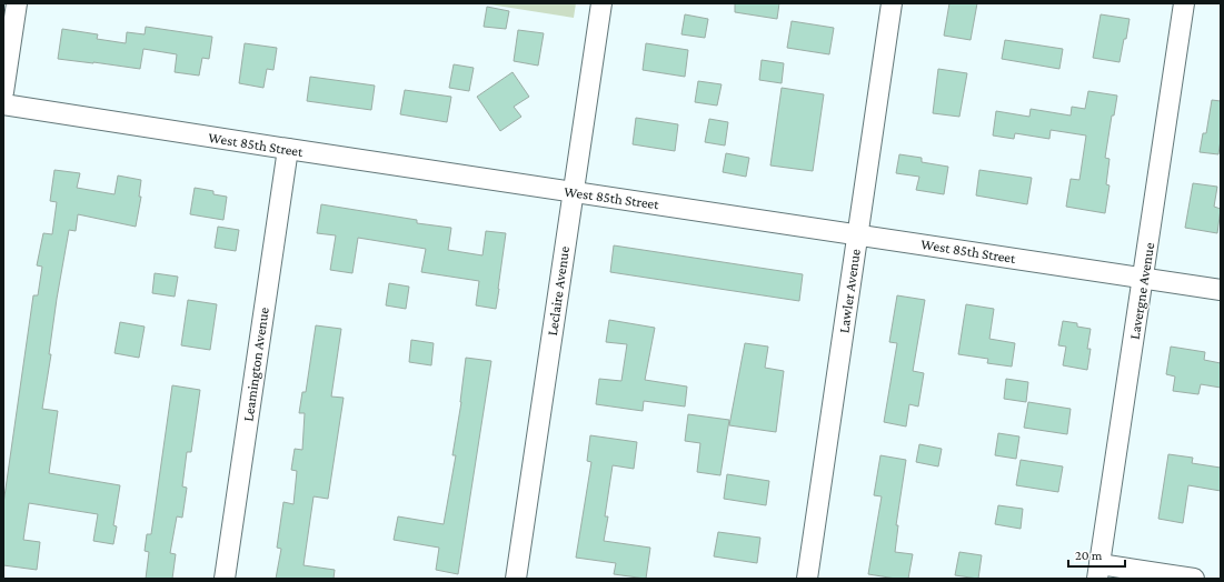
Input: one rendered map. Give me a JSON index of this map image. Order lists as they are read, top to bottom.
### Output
{
  "streets": {
    "street": [
      "West 85th Street",
      "Leclaire Avenue",
      "Lawler Avenue",
      "Lavergne Avenue",
      "Leamington Avenue"
    ]
  },
  "crossings": [
    ["West 85th Street", "Leclaire Avenue"],
    ["West 85th Street", "Lawler Avenue"],
    ["West 85th Street", "Lavergne Avenue"],
    ["West 85th Street", "Leamington Avenue"]
  ],
  "scale_bar": "20 m"
}
